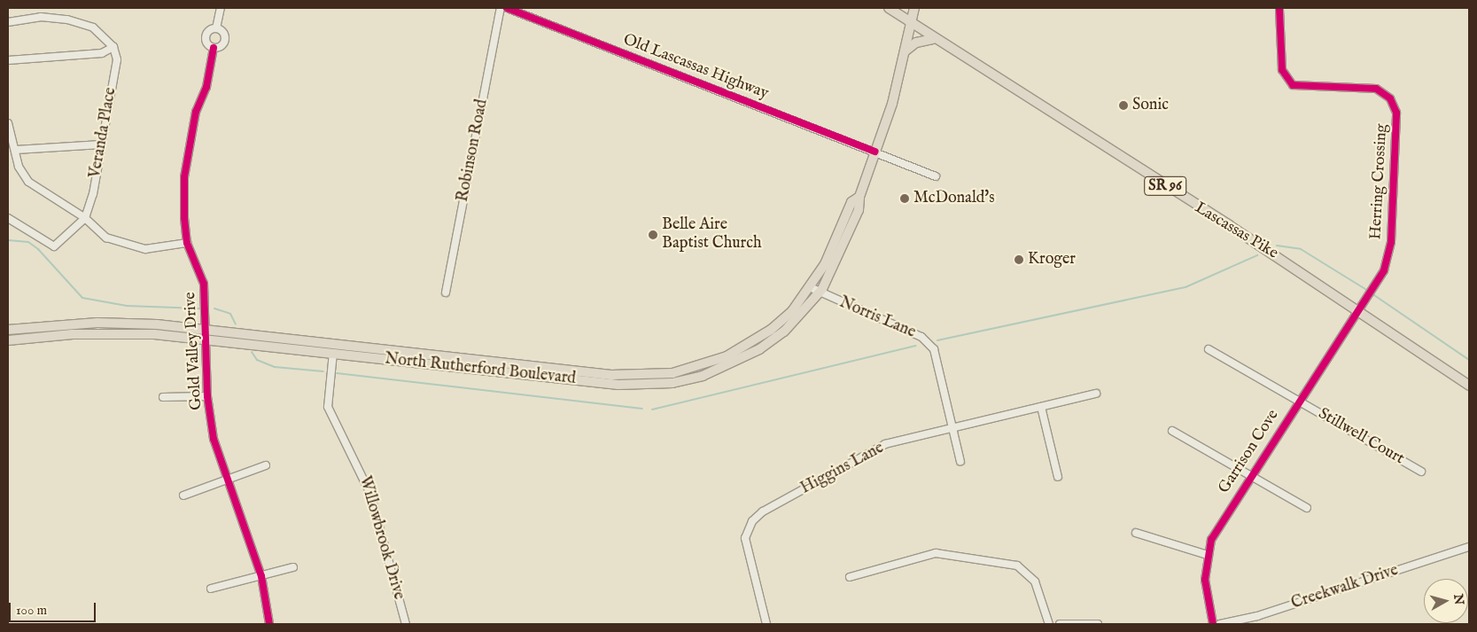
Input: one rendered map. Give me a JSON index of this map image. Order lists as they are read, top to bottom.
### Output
{
  "streets": {
    "main road": ["SR 96", "Lascassas Pike", "North Rutherford Boulevard"],
    "street": [
      "Old Lascassas Highway",
      "Veranda Place",
      "Robinson Road",
      "Herring Crossing",
      "Norris Lane",
      "Gold Valley Drive",
      "Stillwell Court",
      "Garrison Cove",
      "Higgins Lane",
      "Willowbrook Drive",
      "Creekwalk Drive"
    ]
  },
  "crossings": [
    ["Old Lascassas Highway", "North Rutherford Boulevard"],
    ["Herring Crossing", "Lascassas Pike"],
    ["Herring Crossing", "Garrison Cove"],
    ["Lascassas Pike", "North Rutherford Boulevard"],
    ["Lascassas Pike", "Garrison Cove"],
    ["Norris Lane", "North Rutherford Boulevard"],
    ["Norris Lane", "Higgins Lane"],
    ["Gold Valley Drive", "North Rutherford Boulevard"],
    ["North Rutherford Boulevard", "Willowbrook Drive"],
    ["Stillwell Court", "Garrison Cove"]
  ],
  "places": [
    "Sonic",
    "McDonald's",
    "Belle Aire Baptist Church",
    "Kroger"
  ],
  "scale_bar": "100 m",
  "north": "right"
}
